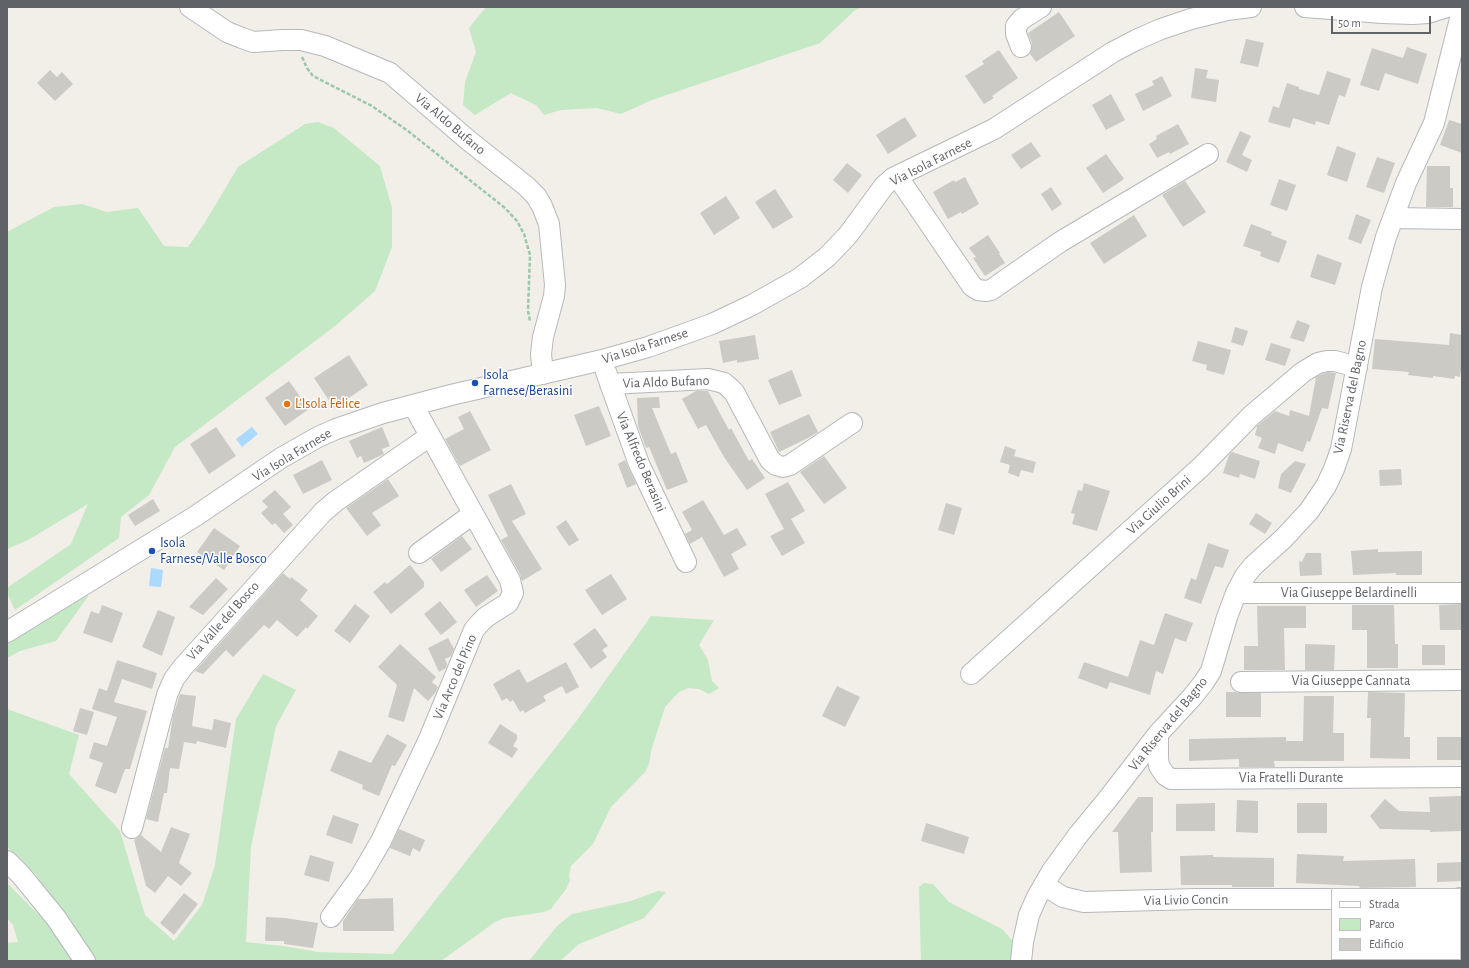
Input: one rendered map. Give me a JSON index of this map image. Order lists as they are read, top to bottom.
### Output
{
  "streets": {
    "street": [
      "Via Aldo Bufano",
      "Via Isola Farnese",
      "Via Riserva del Bagno",
      "Via Alfredo Berasini",
      "Via Giulio Brini",
      "Via Giuseppe Belardinelli",
      "Via Valle del Bosco",
      "Via Arco del Pino",
      "Via Giuseppe Cannata",
      "Via Fratelli Durante",
      "Via Livio Concin"
    ]
  },
  "crossings": [
    ["Via Aldo Bufano", "Via Isola Farnese"],
    ["Via Aldo Bufano", "Via Alfredo Berasini"],
    ["Via Isola Farnese", "Via Alfredo Berasini"],
    ["Via Isola Farnese", "Via Arco del Pino"],
    ["Via Riserva del Bagno", "Via Giulio Brini"],
    ["Via Riserva del Bagno", "Via Giuseppe Belardinelli"],
    ["Via Riserva del Bagno", "Via Fratelli Durante"],
    ["Via Riserva del Bagno", "Via Livio Concin"],
    ["Via Valle del Bosco", "Via Arco del Pino"]
  ],
  "places": ["Isola Farnese/Berasini", "L'Isola Felice", "Isola Farnese/Valle Bosco"],
  "legend": ["Strada", "Parco", "Edificio"],
  "scale_bar": "50 m"
}
